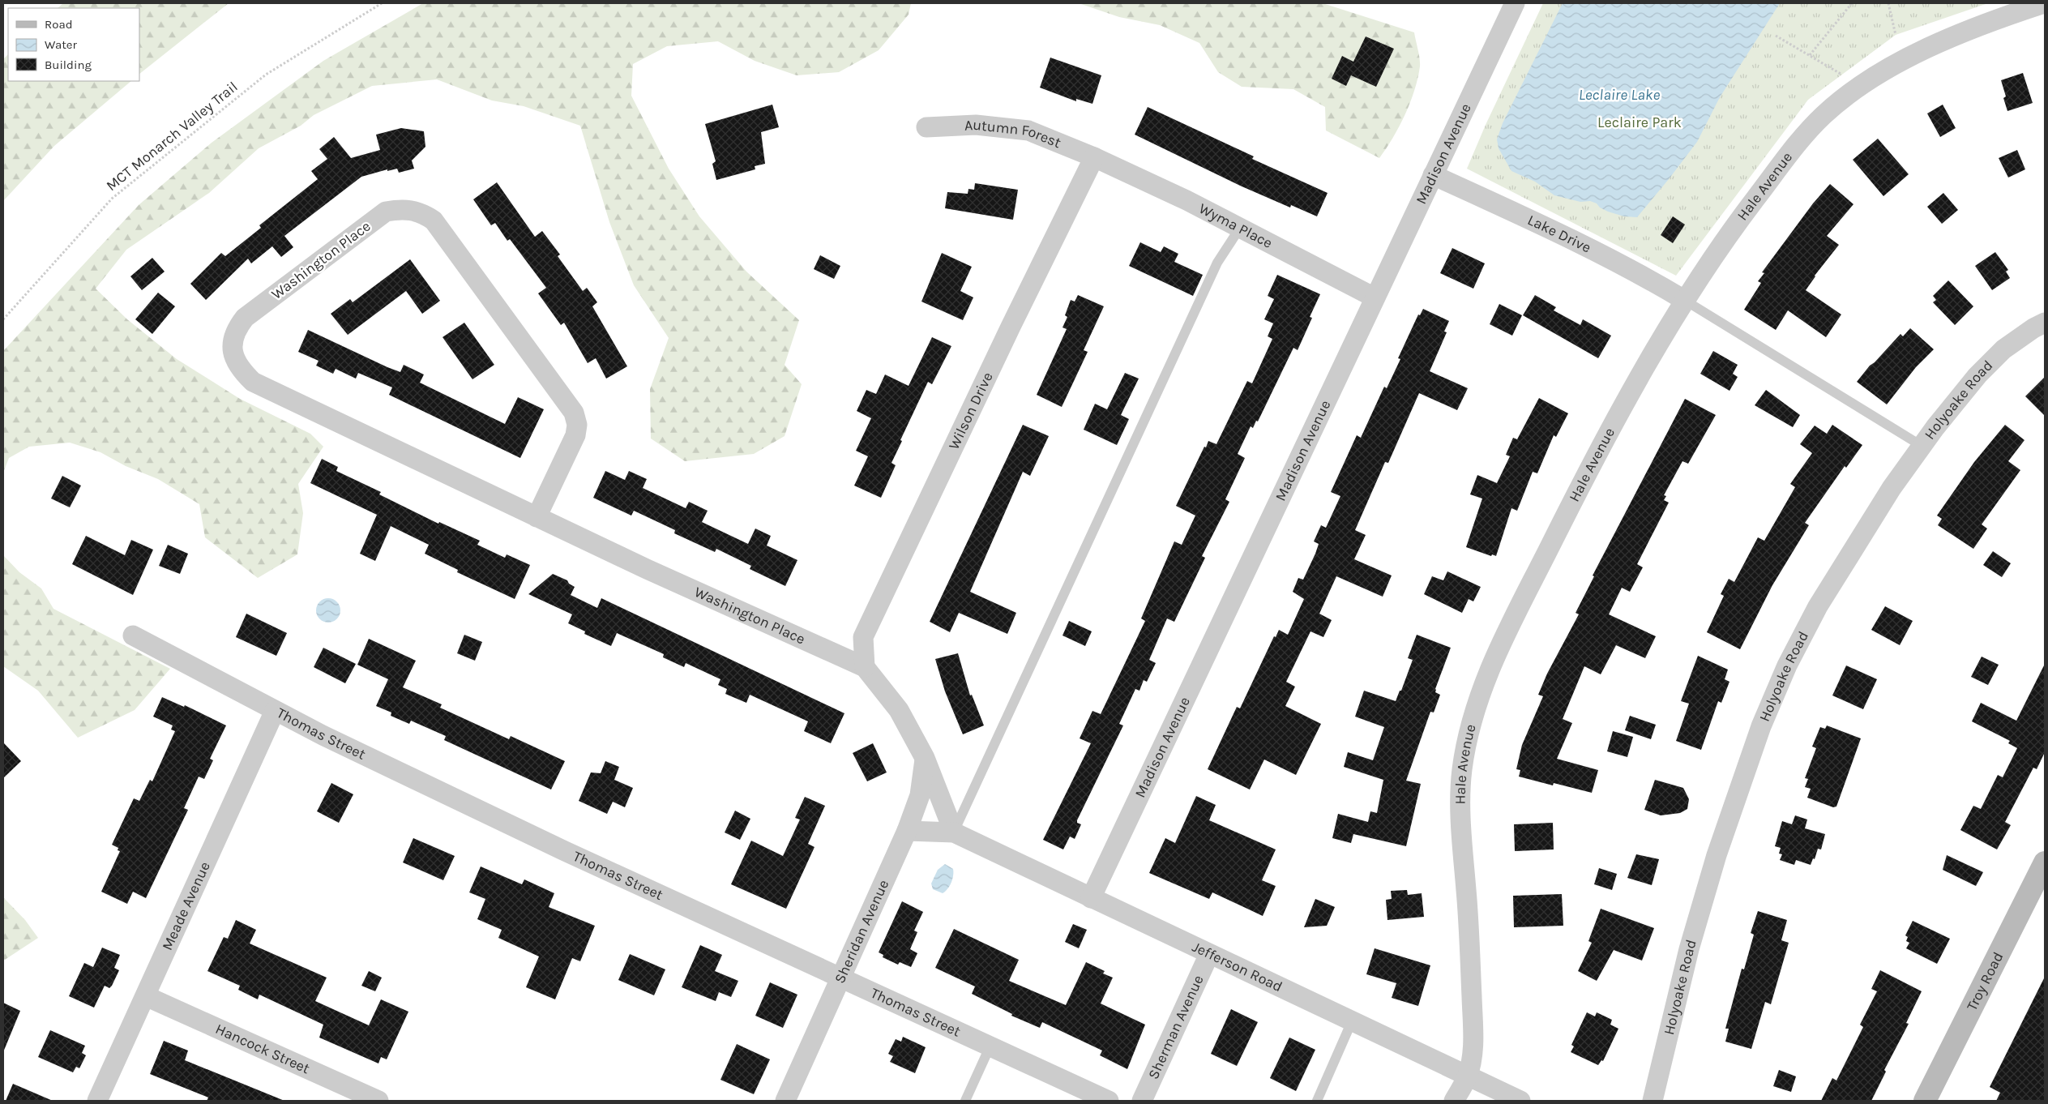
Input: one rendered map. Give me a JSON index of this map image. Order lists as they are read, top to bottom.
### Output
{
  "streets": {
    "main road": ["Troy Road"],
    "street": [
      "Autumn Forest",
      "Madison Avenue",
      "Hale Avenue",
      "Wyma Place",
      "Lake Drive",
      "Washington Place",
      "Holyoake Road",
      "Wilson Drive",
      "Thomas Street",
      "Meade Avenue",
      "Sheridan Avenue",
      "Jefferson Road",
      "Sherman Avenue",
      "Hancock Street"
    ],
    "path": ["MCT Monarch Valley Trail"]
  },
  "crossings": [
    ["Autumn Forest", "Wyma Place"],
    ["Autumn Forest", "Wilson Drive"],
    ["Madison Avenue", "Wyma Place"],
    ["Madison Avenue", "Lake Drive"],
    ["Madison Avenue", "Jefferson Road"],
    ["Hale Avenue", "Lake Drive"],
    ["Hale Avenue", "Jefferson Road"],
    ["Wyma Place", "Wilson Drive"],
    ["Washington Place", "Wilson Drive"],
    ["Washington Place", "Sheridan Avenue"],
    ["Thomas Street", "Meade Avenue"],
    ["Thomas Street", "Sheridan Avenue"],
    ["Meade Avenue", "Hancock Street"],
    ["Sheridan Avenue", "Jefferson Road"],
    ["Jefferson Road", "Sherman Avenue"]
  ],
  "water": ["Leclaire Lake"],
  "parks": ["Leclaire Park"],
  "legend": ["Road", "Water", "Building"]
}
